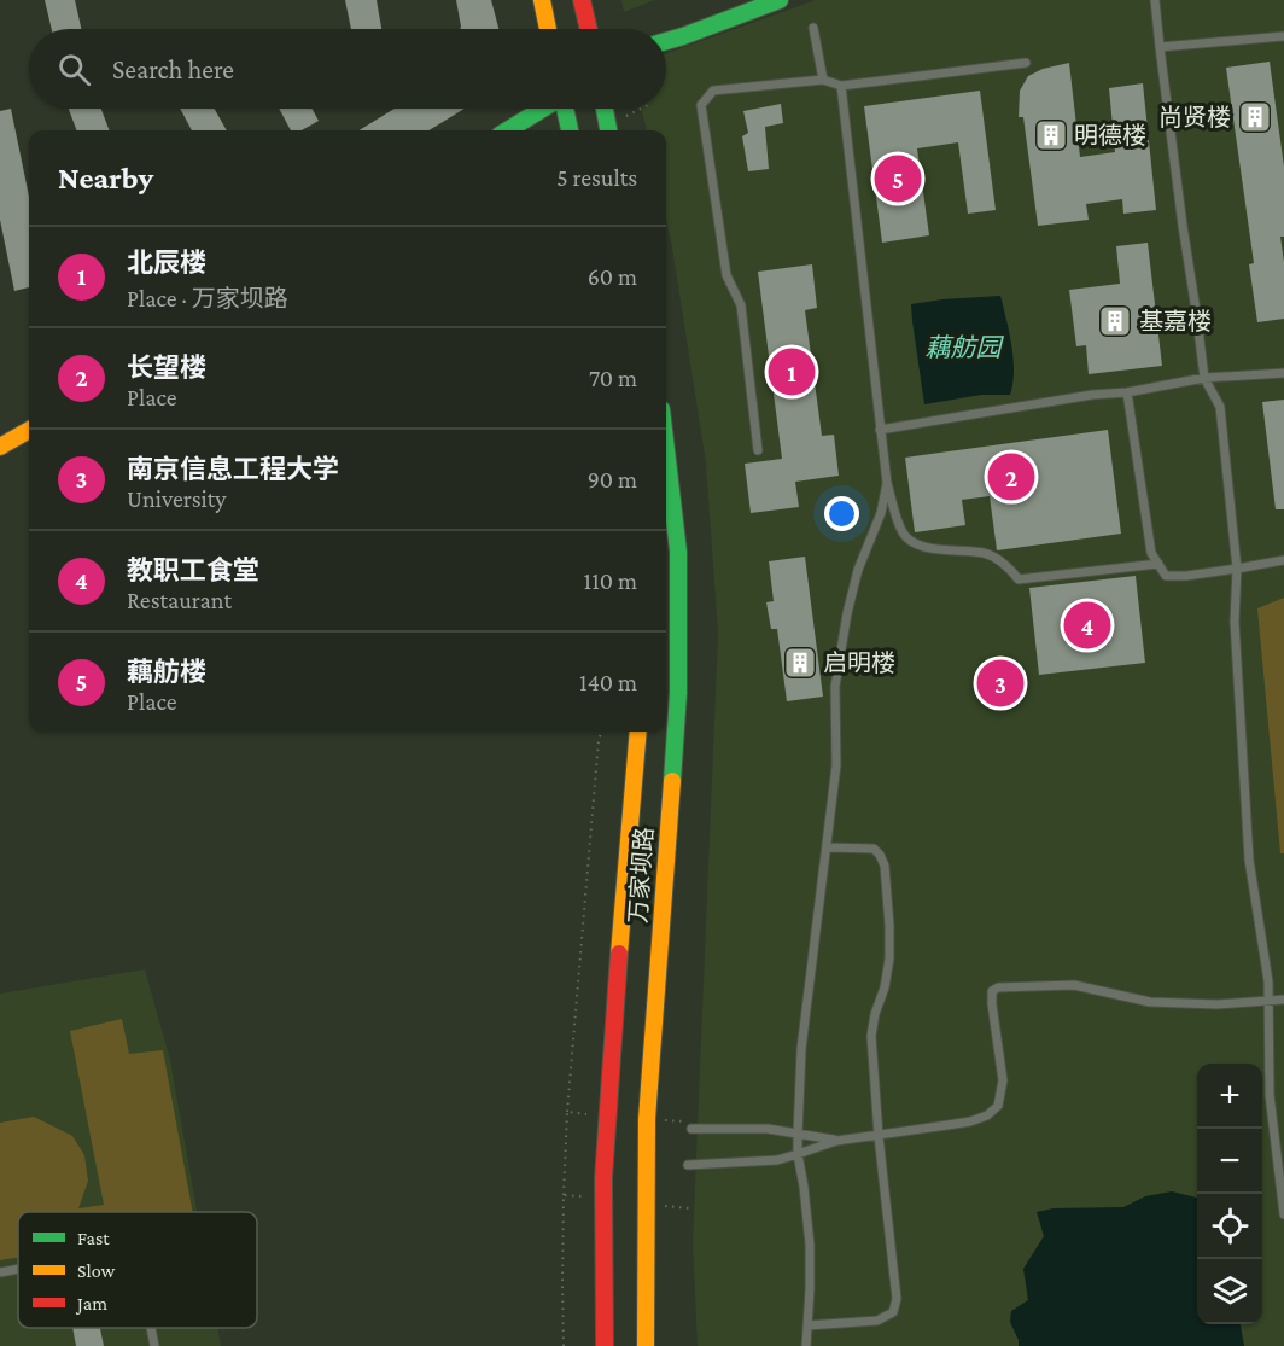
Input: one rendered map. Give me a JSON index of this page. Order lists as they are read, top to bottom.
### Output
{
  "streets": {
    "main road": ["万家坝路"]
  },
  "water": ["藕舫园"],
  "places": {
    "building": [
      "尚贤楼",
      "明德楼",
      "基嘉楼",
      "启明楼"
    ]
  },
  "legend": ["Fast", "Slow", "Jam"],
  "page": {
    "search": "Search here",
    "heading": ["Nearby", "5 results"],
    "pins": [
      "5",
      "1",
      "2",
      "4",
      "3"
    ],
    "list": [
      {
        "mark": "1",
        "name": "北辰楼",
        "note": "Place · 万家坝路",
        "value": "60 m"
      },
      {
        "mark": "2",
        "name": "长望楼",
        "note": "Place",
        "value": "70 m"
      },
      {
        "mark": "3",
        "name": "南京信息工程大学",
        "note": "University",
        "value": "90 m"
      },
      {
        "mark": "4",
        "name": "教职工食堂",
        "note": "Restaurant",
        "value": "110 m"
      },
      {
        "mark": "5",
        "name": "藕舫楼",
        "note": "Place",
        "value": "140 m"
      }
    ],
    "map_buttons": ["+", "−"]
  }
}
